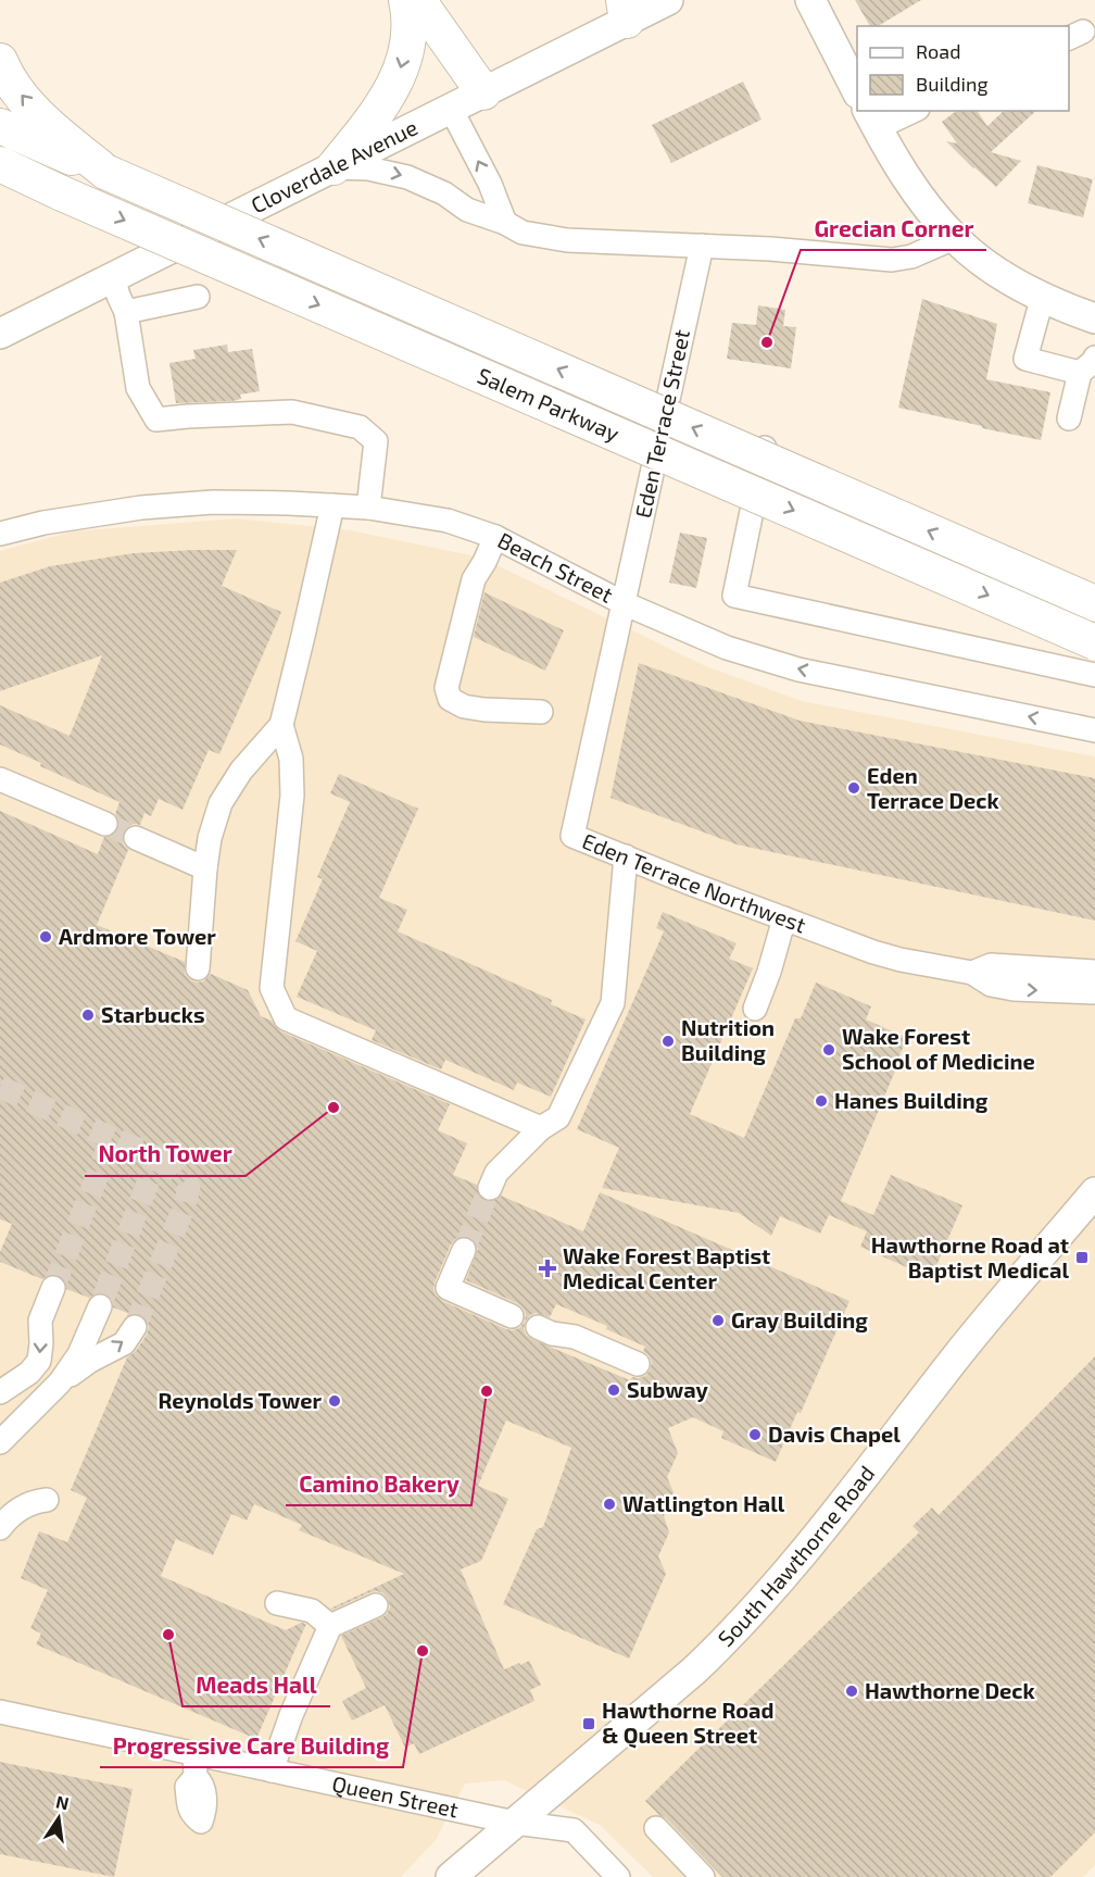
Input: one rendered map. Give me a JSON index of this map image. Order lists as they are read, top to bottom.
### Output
{
  "streets": {
    "highway": ["Salem Parkway"],
    "main road": ["Cloverdale Avenue", "South Hawthorne Road"],
    "street": [
      "Eden Terrace Street",
      "Beach Street",
      "Eden Terrace Northwest",
      "Queen Street"
    ]
  },
  "crossings": [
    ["Eden Terrace Street", "Beach Street"],
    ["Eden Terrace Street", "Eden Terrace Northwest"],
    ["Beach Street", "Eden Terrace Northwest"],
    ["South Hawthorne Road", "Queen Street"]
  ],
  "places": {
    "other": [
      "Grecian Corner",
      "Eden Terrace Deck",
      "Ardmore Tower",
      "Starbucks",
      "Nutrition Building",
      "Wake Forest School of Medicine",
      "Hanes Building",
      "North Tower",
      "Gray Building",
      "Subway",
      "Camino Bakery",
      "Reynolds Tower",
      "Davis Chapel",
      "Watlington Hall",
      "Meads Hall",
      "Progressive Care Building",
      "Hawthorne Deck"
    ],
    "transit": ["Hawthorne Road at Baptist Medical", "Hawthorne Road & Queen Street"],
    "health": ["Wake Forest Baptist Medical Center"]
  },
  "legend": ["Road", "Building"],
  "north": "top"
}
